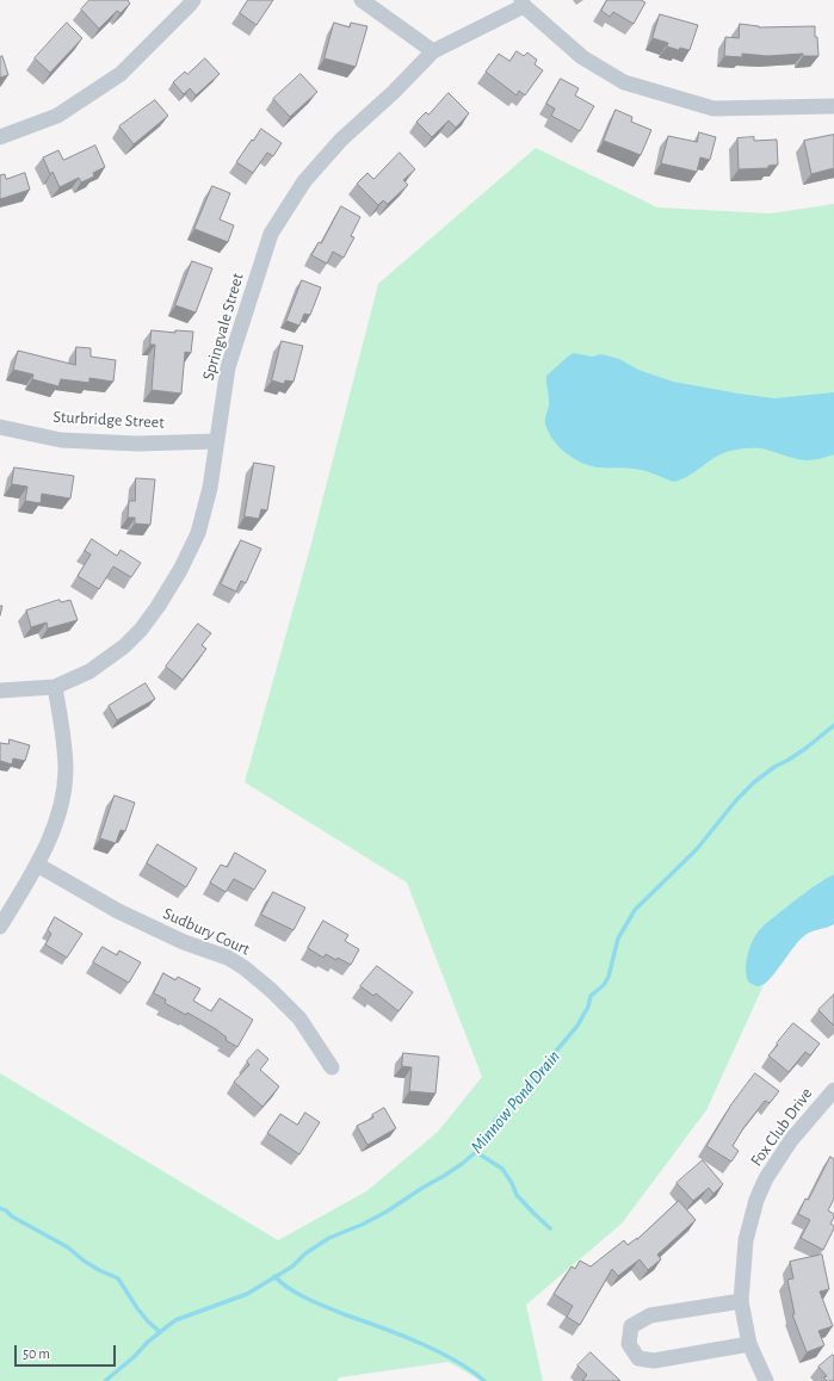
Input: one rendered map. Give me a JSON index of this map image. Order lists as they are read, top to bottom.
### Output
{
  "streets": {
    "street": [
      "Springvale Street",
      "Sturbridge Street",
      "Sudbury Court",
      "Fox Club Drive"
    ]
  },
  "crossings": [
    ["Springvale Street", "Sturbridge Street"]
  ],
  "water": ["Minnow Pond Drain"],
  "scale_bar": "50 m"
}
